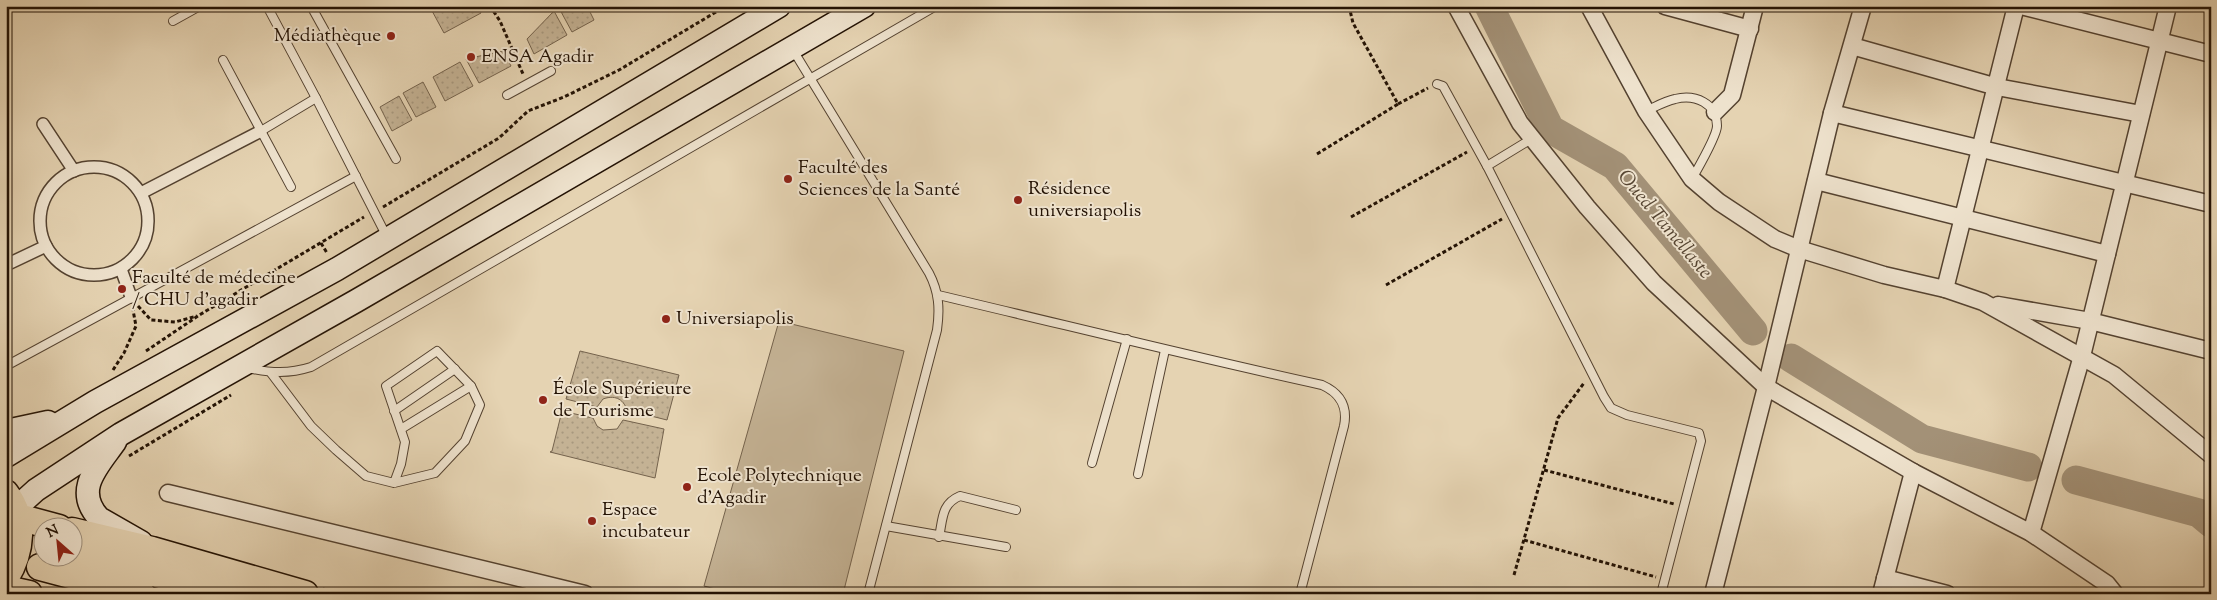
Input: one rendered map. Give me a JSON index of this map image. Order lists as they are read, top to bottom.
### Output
{
  "water": ["Oued Tamellaste"],
  "places": [
    "Médiathèque",
    "ENSA Agadir",
    "Faculté des Sciences de la Santé",
    "Résidence universiapolis",
    "Faculté de médecine / CHU d'agadir",
    "Universiapolis",
    "École Supérieure de Tourisme",
    "Ecole Polytechnique d'Agadir",
    "Espace incubateur"
  ],
  "north": "top left"
}
